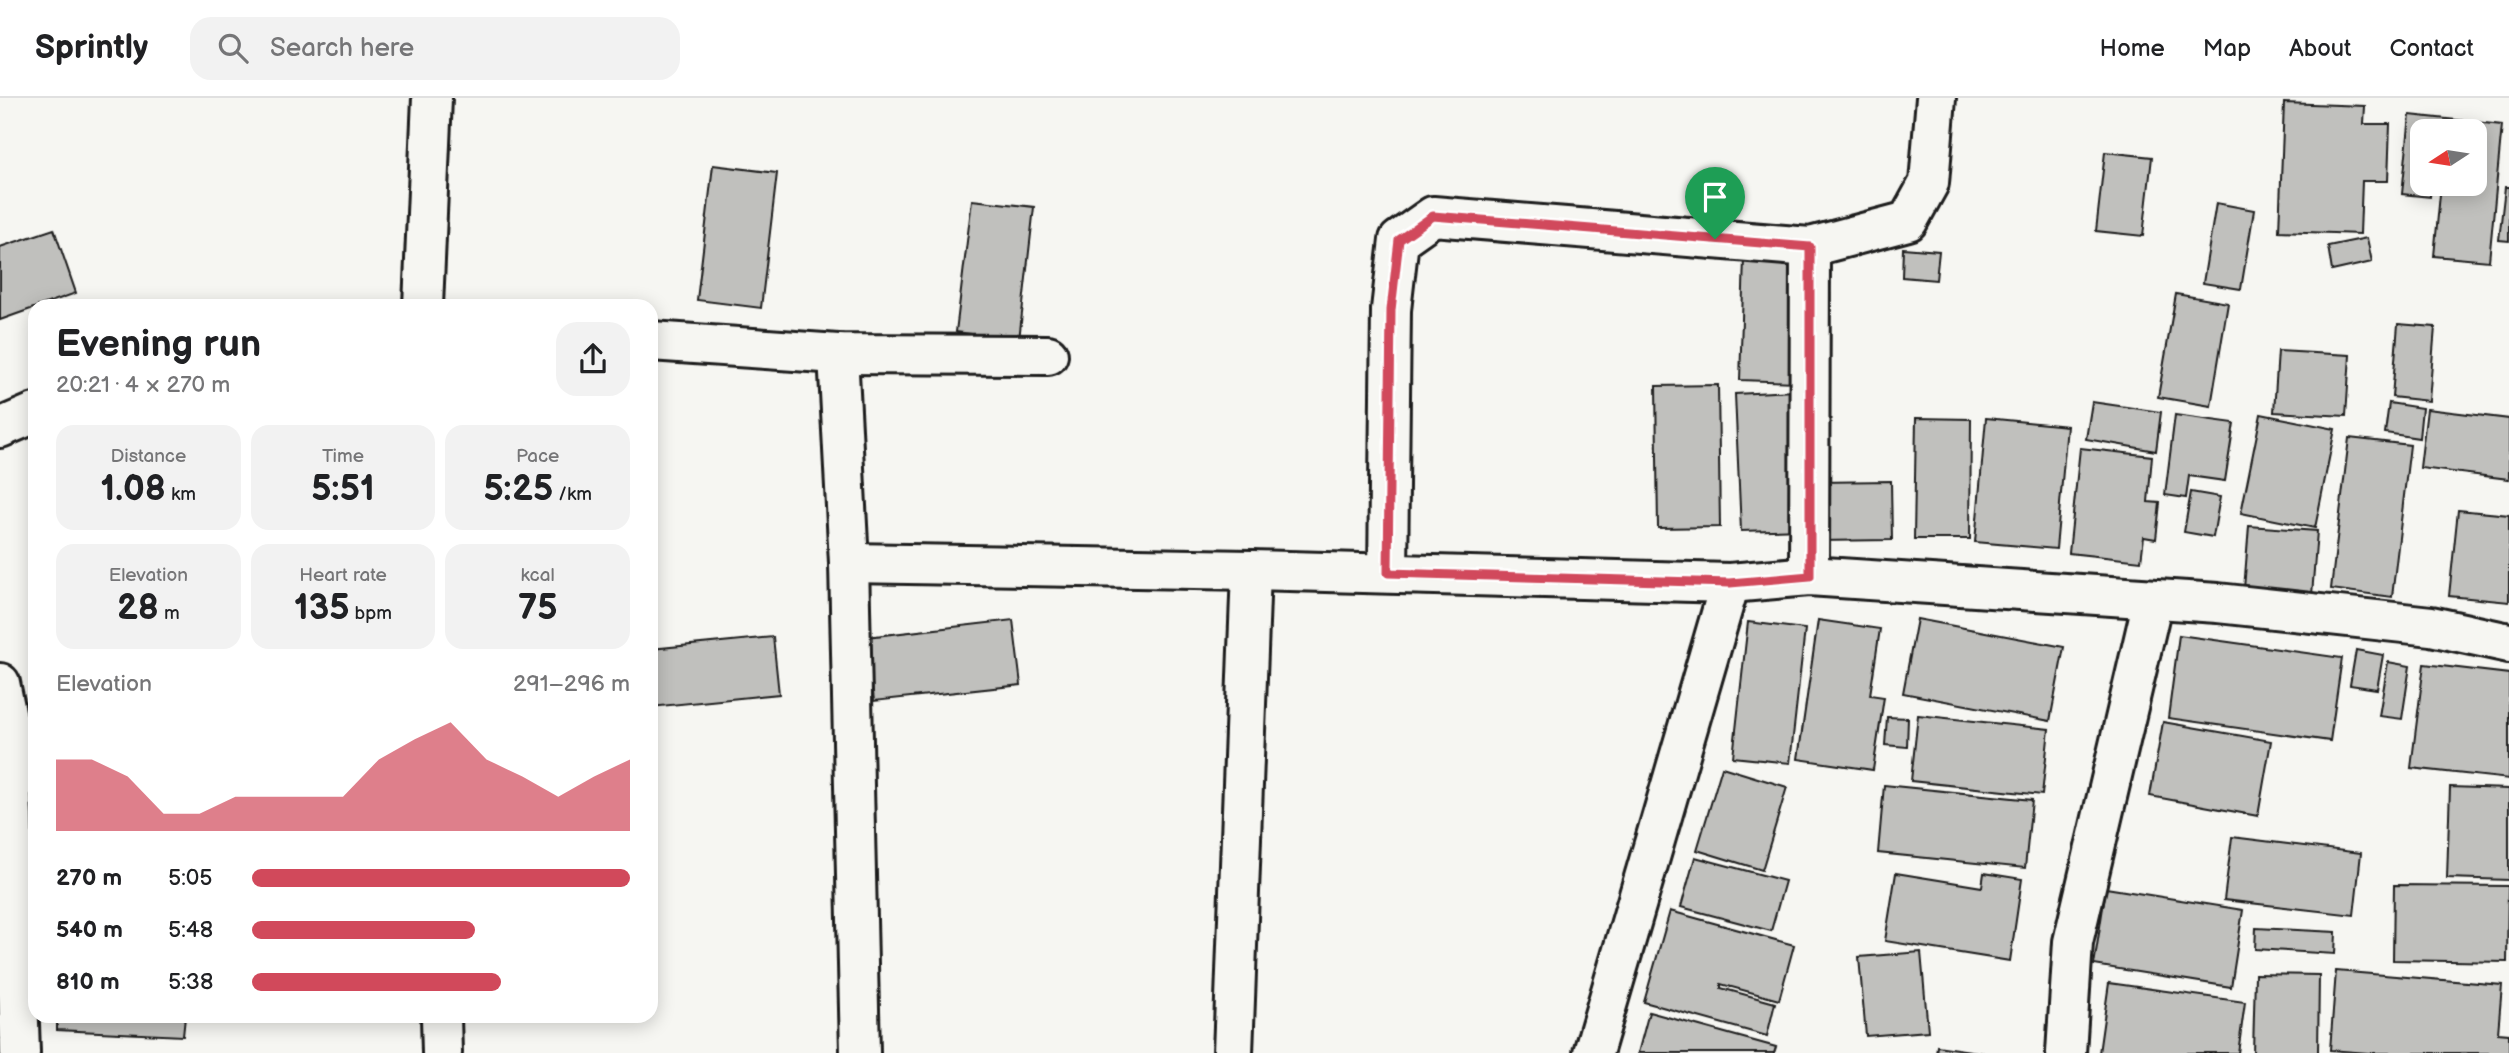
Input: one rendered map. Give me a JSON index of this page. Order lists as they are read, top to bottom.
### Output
{
  "north": "left",
  "page": {
    "header": "Sprintly",
    "search": "Search here",
    "nav": [
      "Home",
      "Map",
      "About",
      "Contact"
    ],
    "heading": ["Evening run", "20:21 · 4 × 270 m"],
    "stats": [
      ["Distance", "1.08 km"],
      ["Time", "5:51"],
      ["Pace", "5:25 /km"],
      ["Elevation", "28 m"],
      ["Heart rate", "135 bpm"],
      ["kcal", "75"]
    ],
    "chart": ["Elevation", "291–296 m"],
    "list": [
      {
        "name": "270 m",
        "note": "5:05"
      },
      {
        "name": "540 m",
        "note": "5:48"
      },
      {
        "name": "810 m",
        "note": "5:38"
      }
    ]
  }
}
